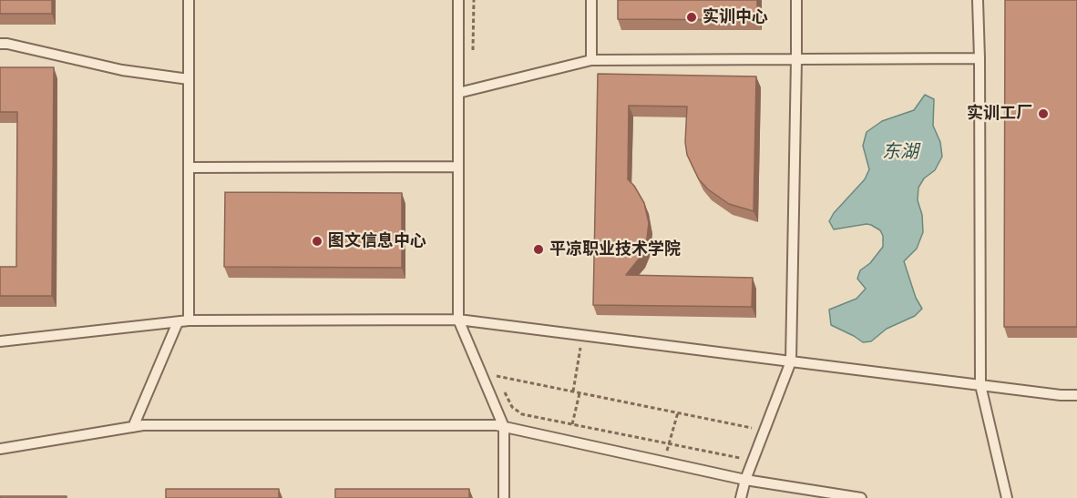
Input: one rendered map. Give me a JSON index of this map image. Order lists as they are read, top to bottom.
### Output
{
  "water": ["东湖"],
  "places": [
    "实训中心",
    "实训工厂",
    "图文信息中心",
    "平凉职业技术学院"
  ]
}
